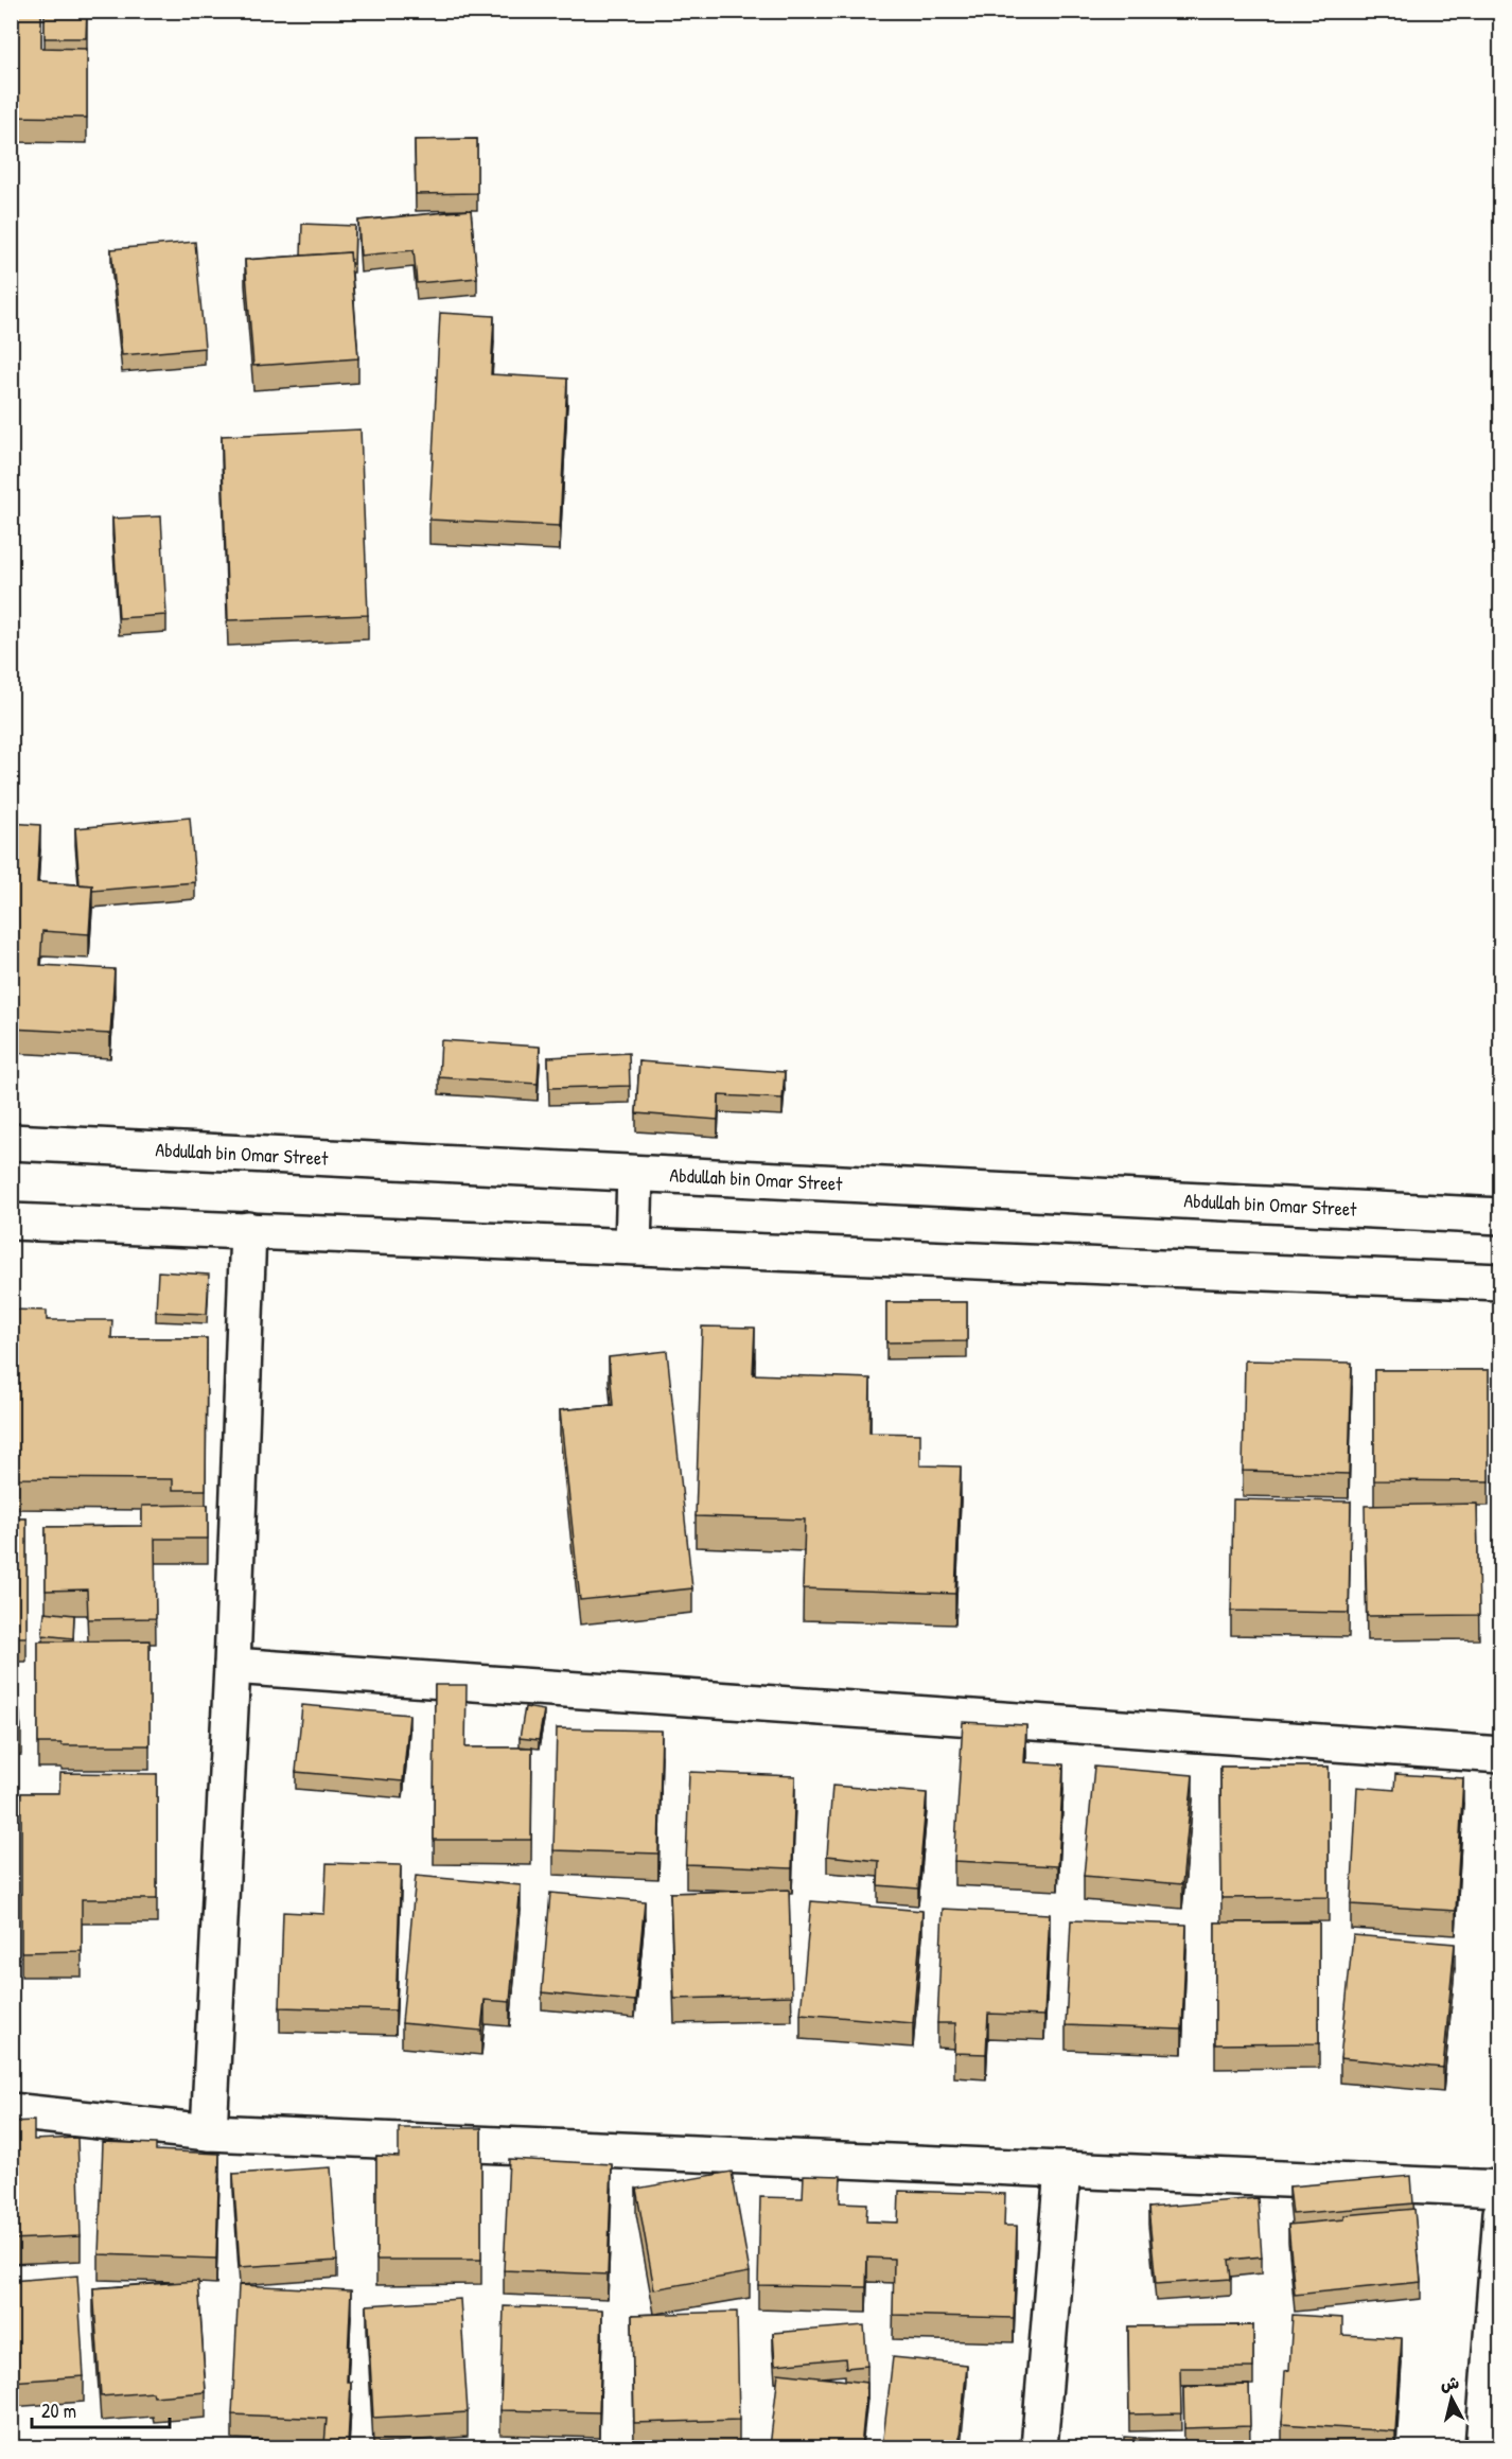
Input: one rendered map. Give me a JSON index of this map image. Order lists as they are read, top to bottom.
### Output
{
  "streets": {
    "street": ["Abdullah bin Omar Street"]
  },
  "scale_bar": "20 m",
  "north": "top"
}
